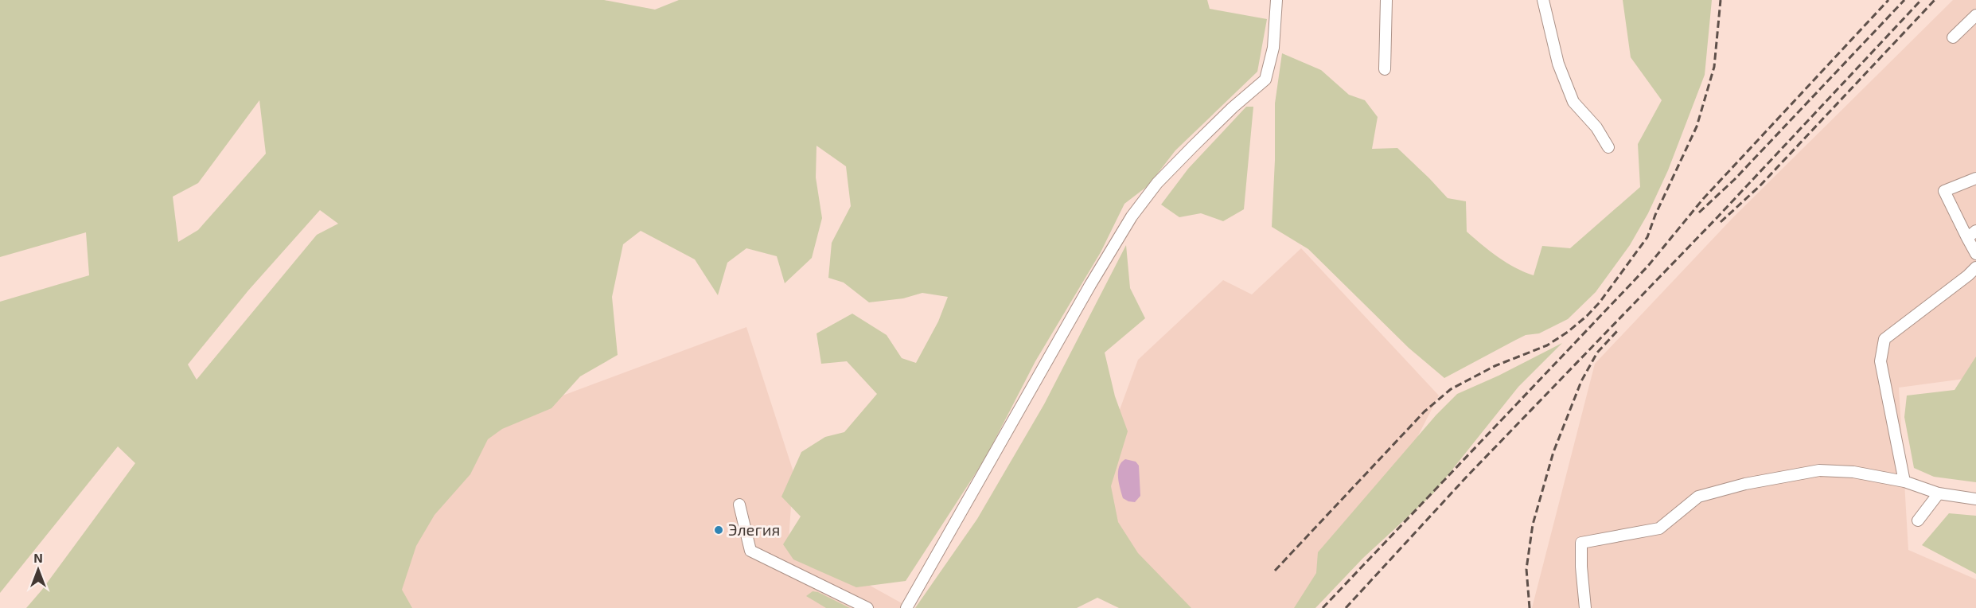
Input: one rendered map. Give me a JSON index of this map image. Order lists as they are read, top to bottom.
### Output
{
  "places": ["Элегия"],
  "north": "top"
}
